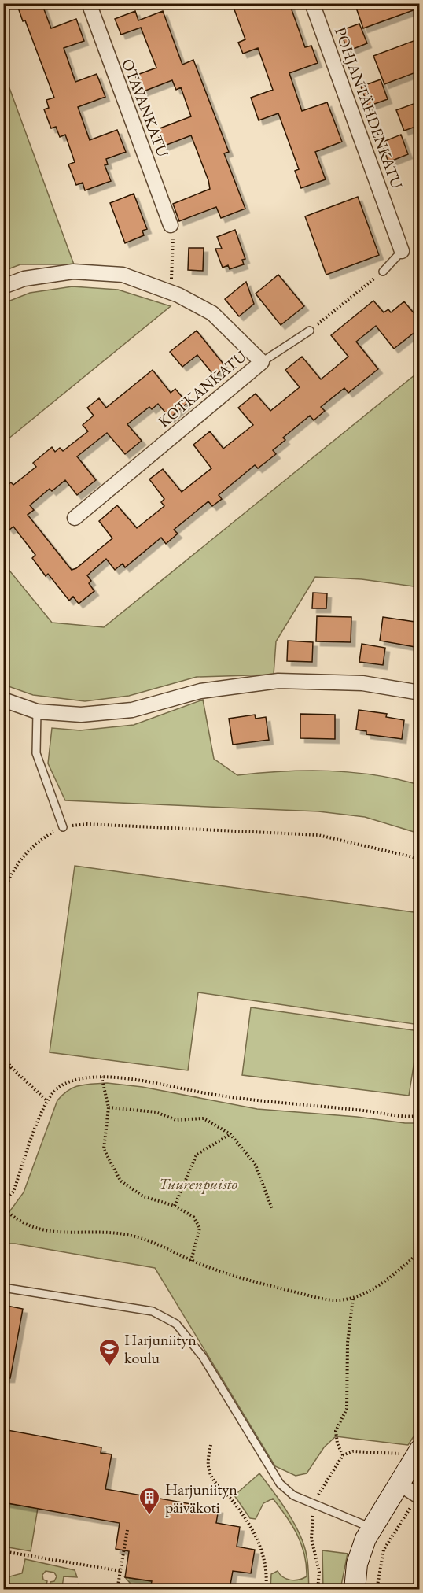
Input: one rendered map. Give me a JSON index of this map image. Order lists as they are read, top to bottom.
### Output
{
  "streets": {
    "street": ["OTAVANKATU", "POHJANTÄHDENKATU", "KOTKANKATU"]
  },
  "parks": ["Tuurenpuisto"],
  "places": {
    "school or university": ["Harjuniityn koulu"],
    "building": ["Harjuniityn päiväkoti"]
  }
}
